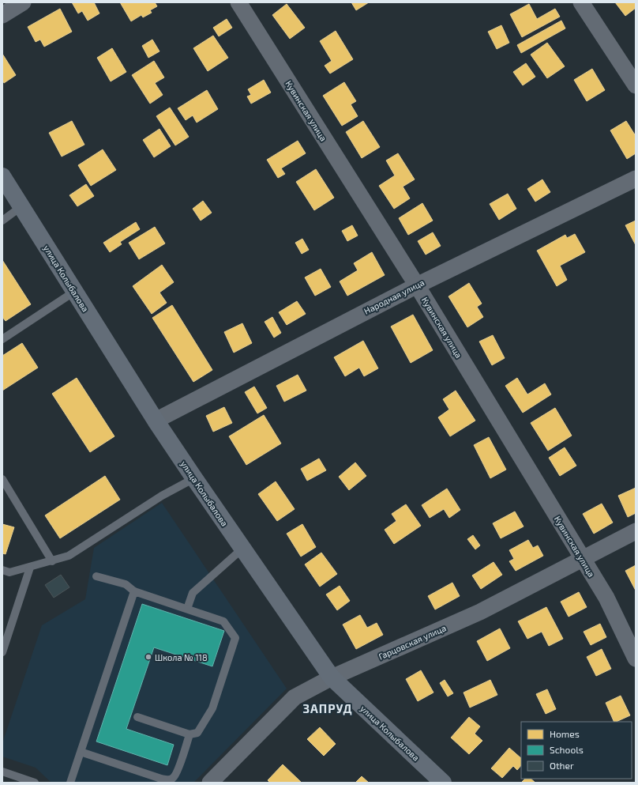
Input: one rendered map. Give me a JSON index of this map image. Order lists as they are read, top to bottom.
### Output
{
  "streets": {
    "street": [
      "Кувинская улица",
      "улица Колыбалова",
      "Народная улица",
      "Гарцовская улица"
    ]
  },
  "crossings": [
    ["Кувинская улица", "Народная улица"],
    ["Кувинская улица", "Гарцовская улица"],
    ["улица Колыбалова", "Народная улица"],
    ["улица Колыбалова", "Гарцовская улица"]
  ],
  "districts": ["ЗАПРУД"],
  "places": ["Школа № 118"],
  "legend": ["Homes", "Schools", "Other"]
}
